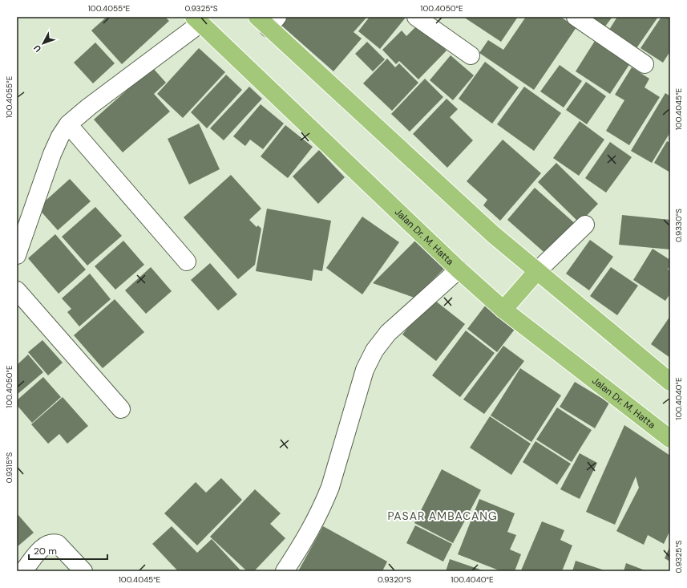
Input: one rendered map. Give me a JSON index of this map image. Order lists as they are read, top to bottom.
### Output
{
  "streets": {
    "main road": ["Jalan Dr. M. Hatta"]
  },
  "districts": ["PASAR AMBACANG"],
  "scale_bar": "20 m",
  "north": "bottom left",
  "coordinates": [
    "100.4055°E",
    "0.9325°S",
    "100.4050°E",
    "100.4045°E",
    "0.9330°S",
    "100.4040°E",
    "0.9315°S",
    "0.9320°S"
  ]
}
